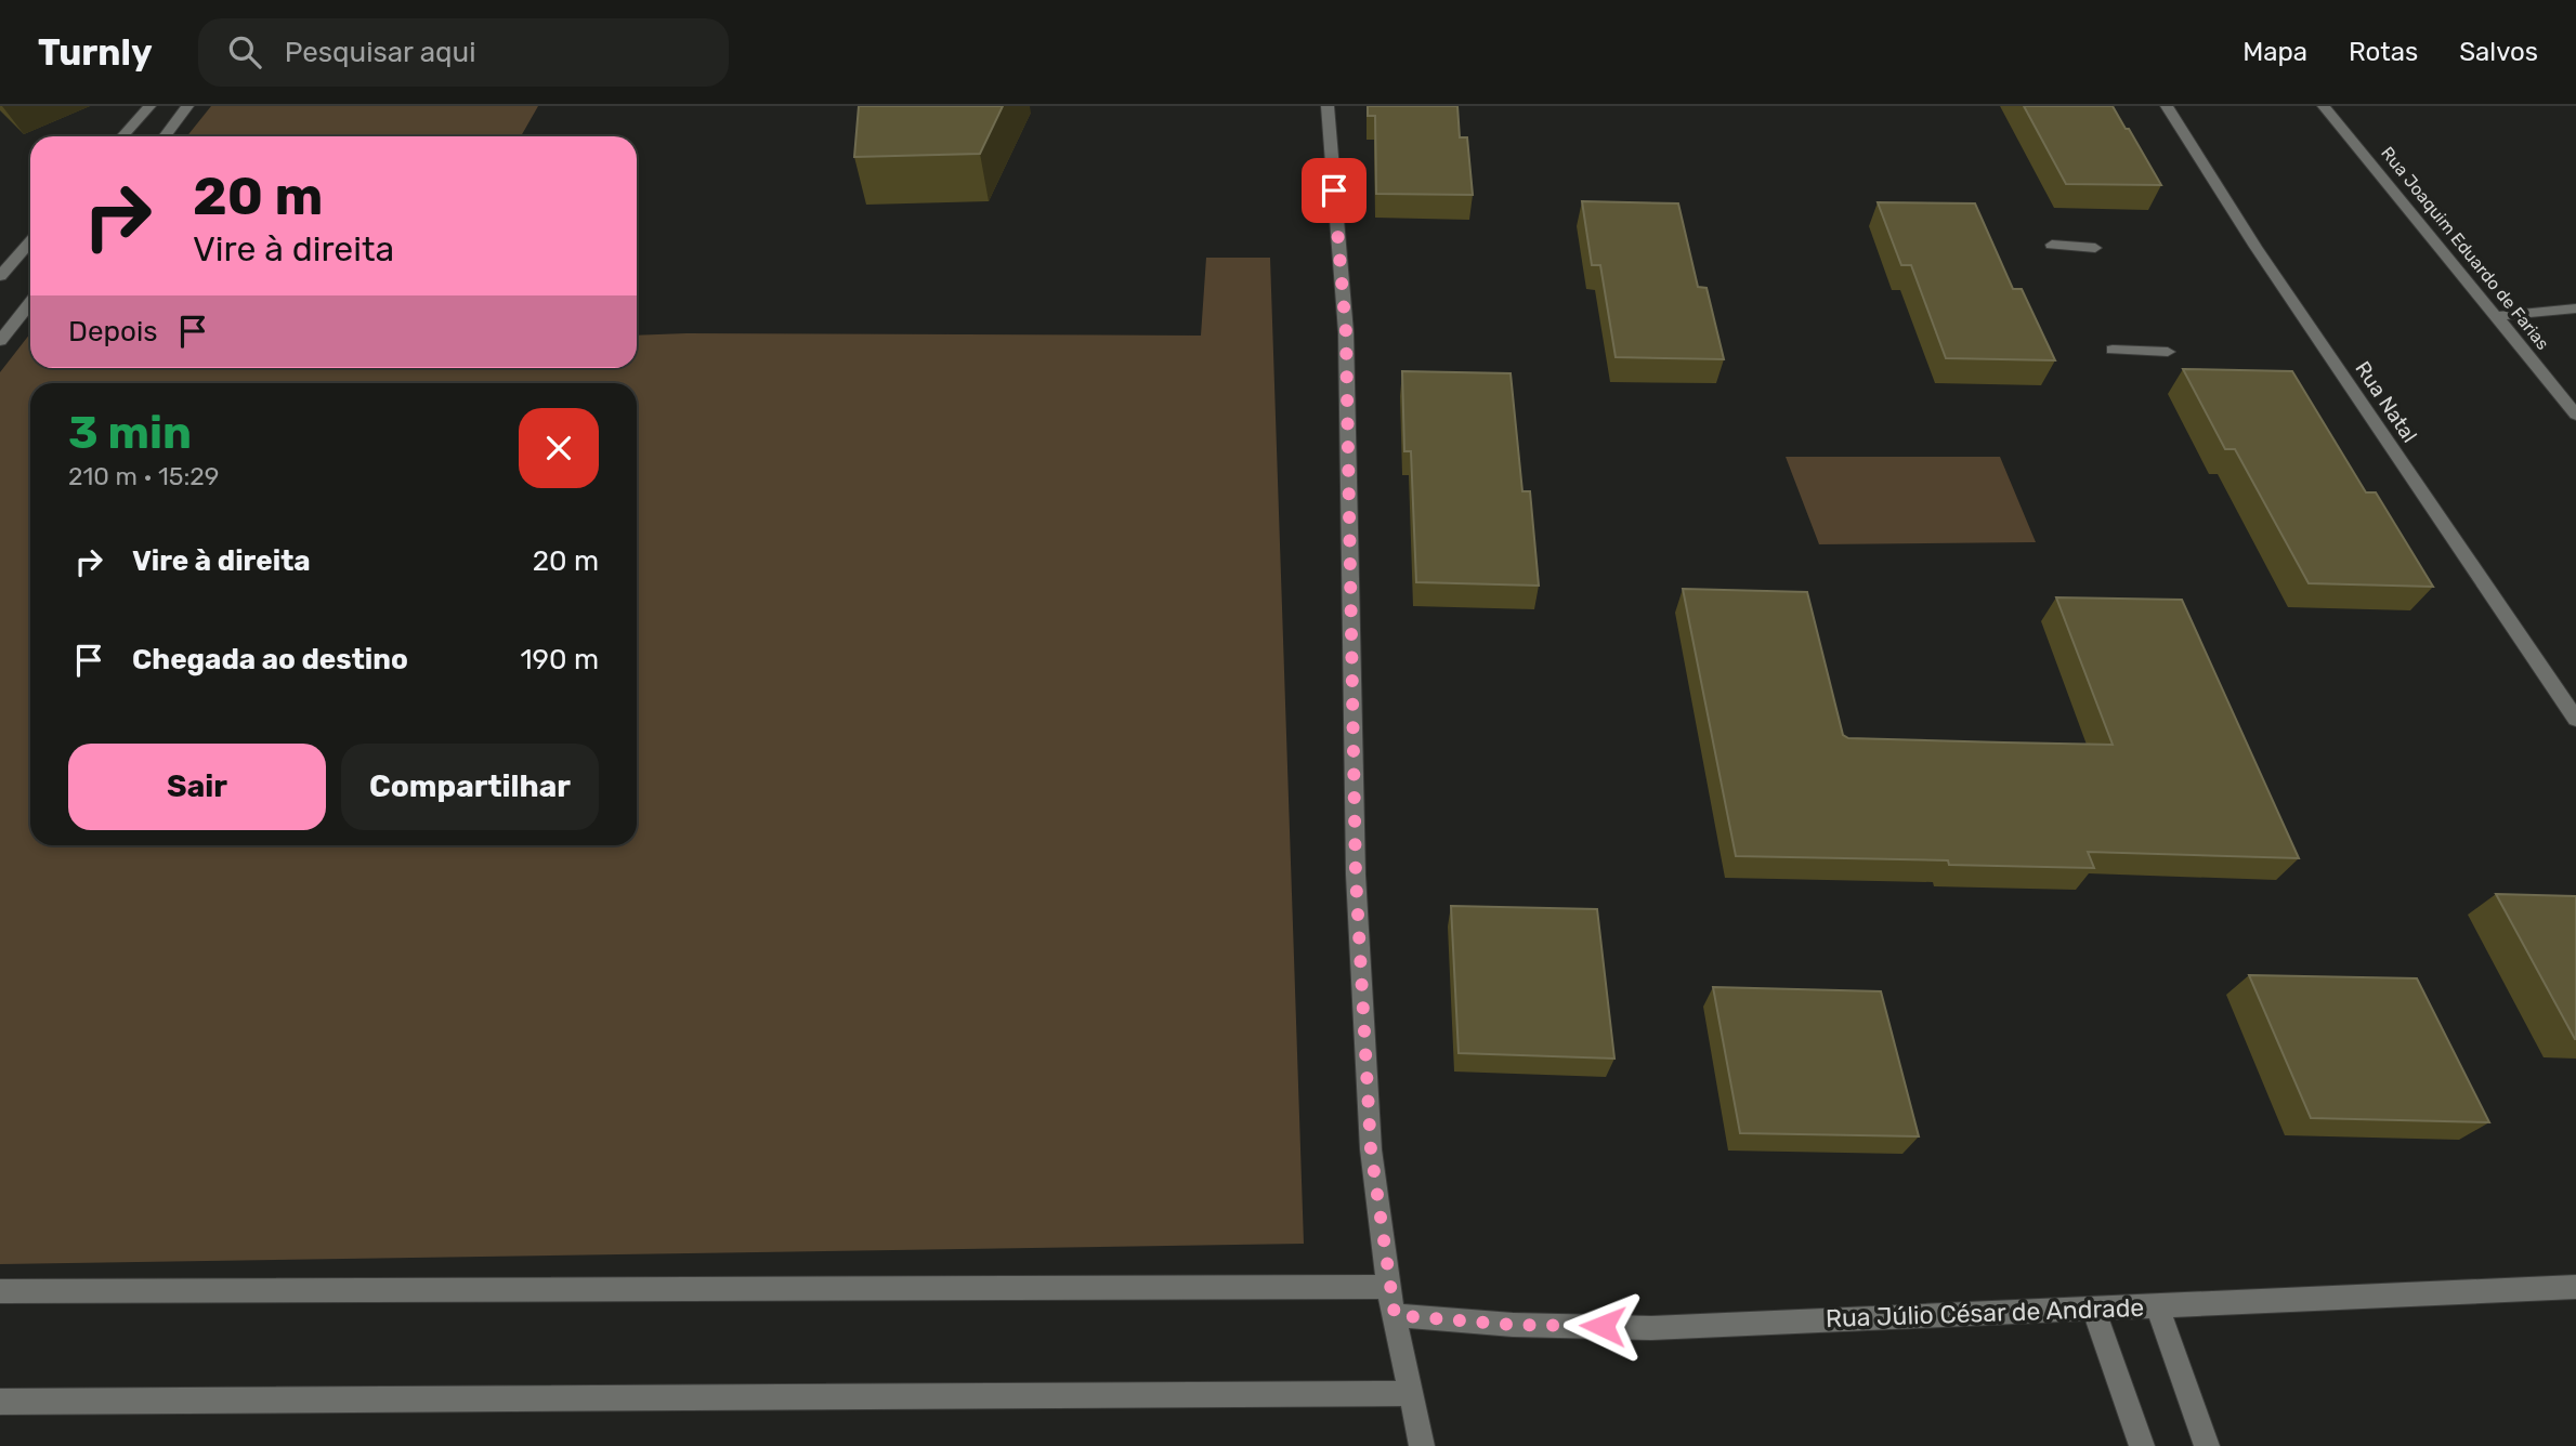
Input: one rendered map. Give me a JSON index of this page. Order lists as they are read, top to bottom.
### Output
{
  "streets": {
    "street": ["Rua Joaquim Eduardo de Farias", "Rua Natal", "Rua Júlio César de Andrade"]
  },
  "page": {
    "header": "Turnly",
    "search": "Pesquisar aqui",
    "nav": ["Mapa", "Rotas", "Salvos"],
    "turn": ["20 m", "Vire à direita"],
    "then": "Depois",
    "heading": ["3 min", "210 m · 15:29"],
    "list": [
      {
        "name": "Vire à direita",
        "value": "20 m"
      },
      {
        "name": "Chegada ao destino",
        "value": "190 m"
      }
    ],
    "buttons": ["Sair", "Compartilhar"]
  }
}
